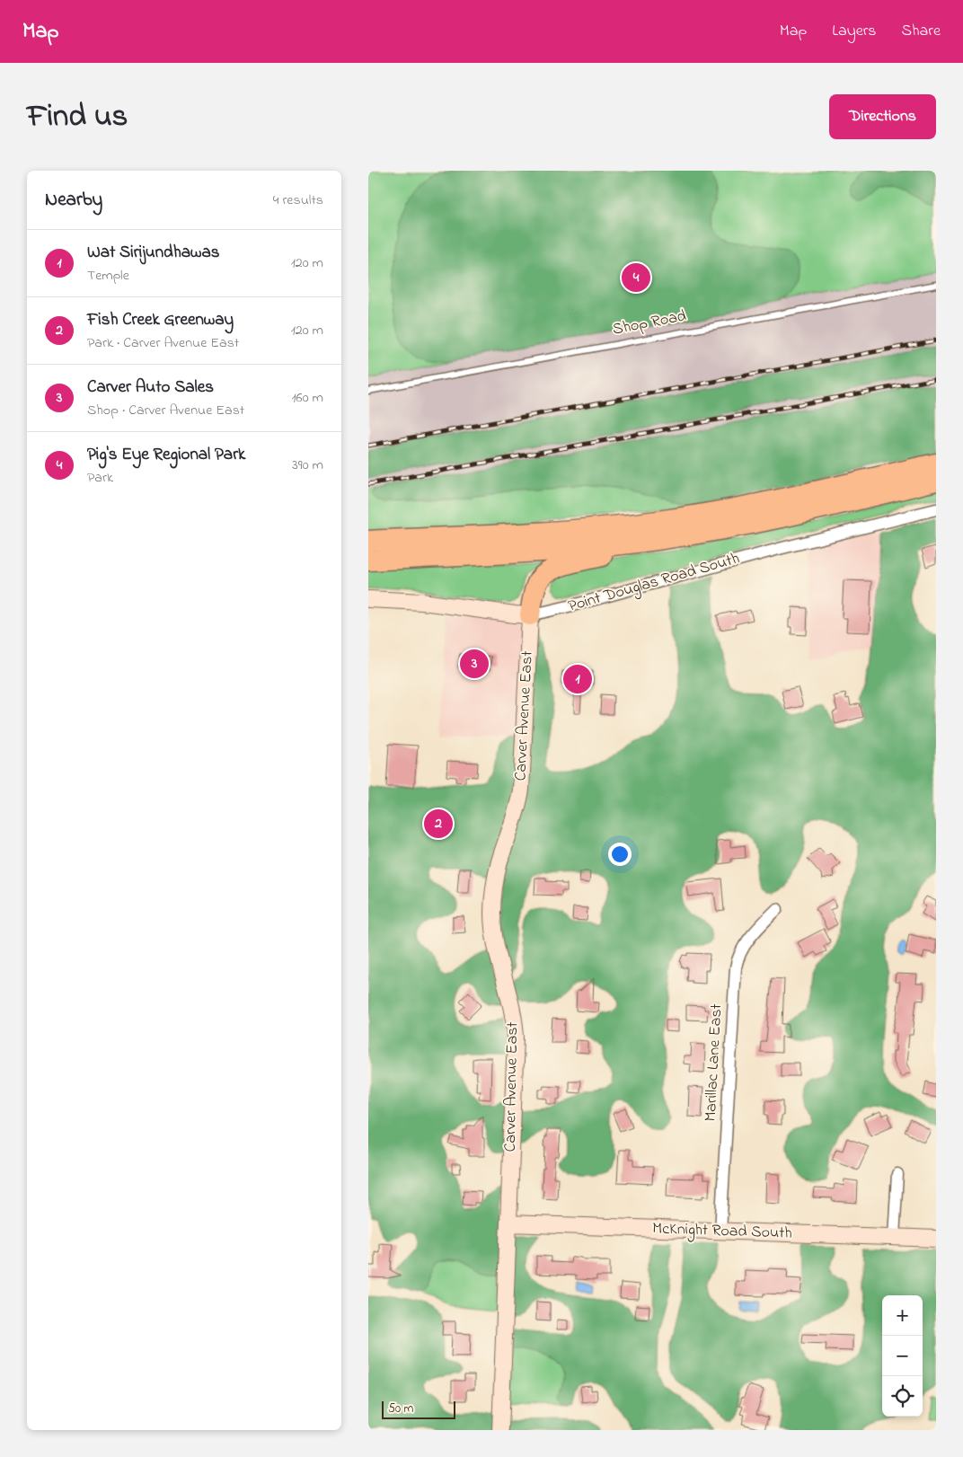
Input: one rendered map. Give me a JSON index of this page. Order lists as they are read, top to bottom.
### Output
{
  "streets": {
    "street": [
      "Point Douglas Road South",
      "Carver Avenue East",
      "Marillac Lane East",
      "McKnight Road South"
    ],
    "lane": ["Shop Road"]
  },
  "crossings": [
    ["Point Douglas Road South", "Carver Avenue East"],
    ["Carver Avenue East", "McKnight Road South"],
    ["Marillac Lane East", "McKnight Road South"]
  ],
  "scale_bar": "50 m",
  "page": {
    "header": "Map",
    "nav": ["Map", "Layers", "Share"],
    "title": "Find us",
    "buttons": "Directions",
    "heading": ["Nearby", "4 results"],
    "list": [
      {
        "mark": "1",
        "name": "Wat Sirijundhawas",
        "note": "Temple",
        "value": "120 m"
      },
      {
        "mark": "2",
        "name": "Fish Creek Greenway",
        "note": "Park · Carver Avenue East",
        "value": "120 m"
      },
      {
        "mark": "3",
        "name": "Carver Auto Sales",
        "note": "Shop · Carver Avenue East",
        "value": "160 m"
      },
      {
        "mark": "4",
        "name": "Pig's Eye Regional Park",
        "note": "Park",
        "value": "390 m"
      }
    ],
    "pins": [
      "4",
      "3",
      "1",
      "2"
    ],
    "map_buttons": ["+", "−"],
    "scale": "50 m"
  }
}
